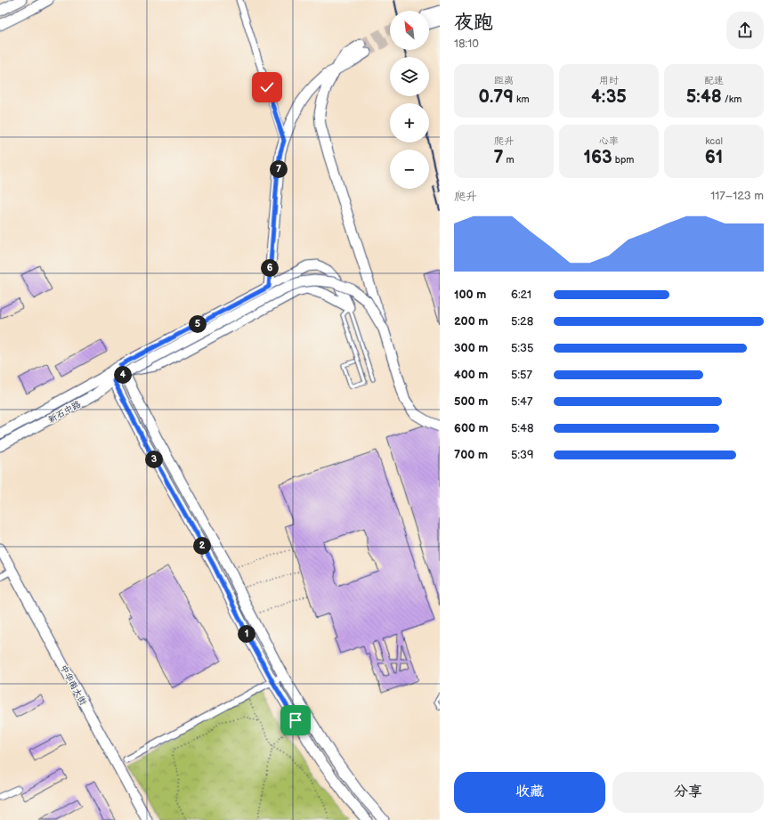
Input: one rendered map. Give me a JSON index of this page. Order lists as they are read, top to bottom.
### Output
{
  "streets": {
    "main road": ["新石中路", "中华南大街"]
  },
  "north": "top left",
  "page": {
    "heading": ["夜跑", "18:10"],
    "map_buttons": ["+", "−"],
    "stats": [
      ["距离", "0.79 km"],
      ["用时", "4:35"],
      ["配速", "5:48 /km"],
      ["爬升", "7 m"],
      ["心率", "163 bpm"],
      ["kcal", "61"]
    ],
    "pins": [
      "7",
      "6",
      "5",
      "4",
      "3",
      "2",
      "1"
    ],
    "chart": ["爬升", "117–123 m"],
    "list": [
      {
        "name": "100 m",
        "note": "6:21"
      },
      {
        "name": "200 m",
        "note": "5:28"
      },
      {
        "name": "300 m",
        "note": "5:35"
      },
      {
        "name": "400 m",
        "note": "5:57"
      },
      {
        "name": "500 m",
        "note": "5:47"
      },
      {
        "name": "600 m",
        "note": "5:48"
      },
      {
        "name": "700 m",
        "note": "5:39"
      }
    ],
    "buttons": ["收藏", "分享"]
  }
}
